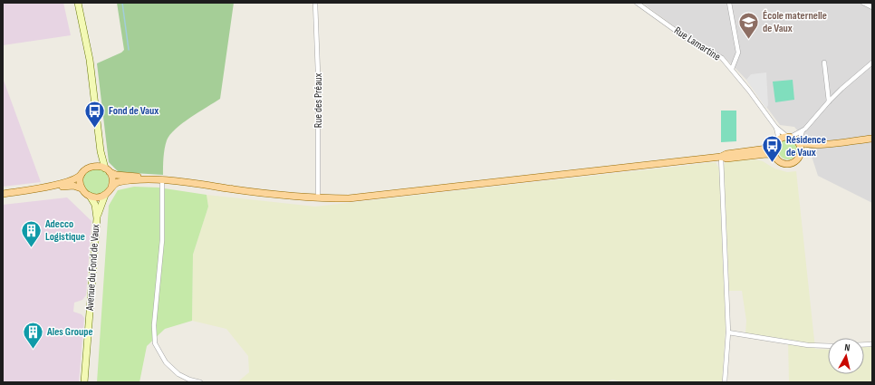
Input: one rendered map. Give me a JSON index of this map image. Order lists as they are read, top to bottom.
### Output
{
  "streets": {
    "street": ["Rue Lamartine", "Rue des Préaux", "Avenue du Fond de Vaux"]
  },
  "places": {
    "school or university": ["École maternelle de Vaux"],
    "bus stop": ["Fond de Vaux", "Résidence de Vaux"],
    "building": ["Adecco Logistique", "Ales Groupe"]
  },
  "north": "top"
}
